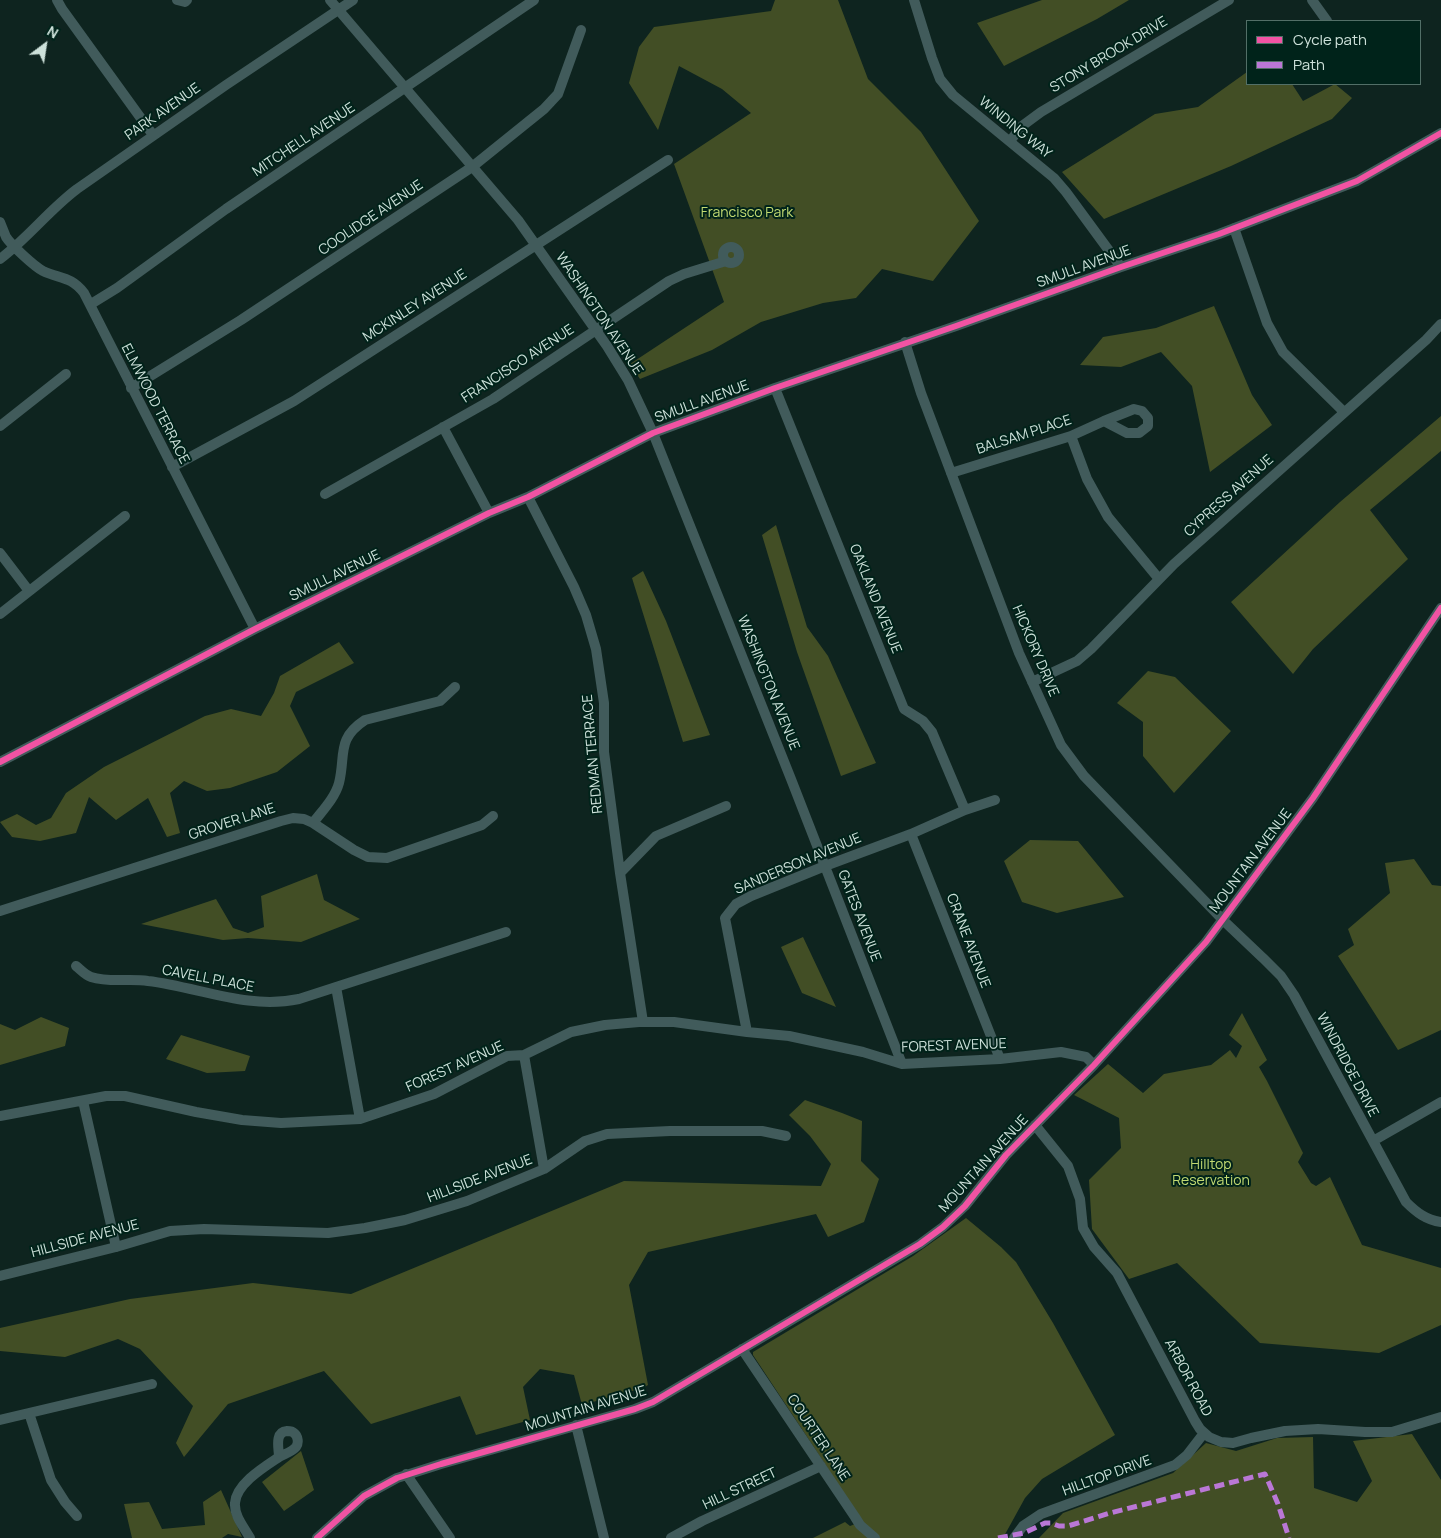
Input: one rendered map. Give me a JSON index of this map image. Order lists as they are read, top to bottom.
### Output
{
  "streets": {
    "street": [
      "STONY BROOK DRIVE",
      "PARK AVENUE",
      "WINDING WAY",
      "MITCHELL AVENUE",
      "COOLIDGE AVENUE",
      "SMULL AVENUE",
      "MCKINLEY AVENUE",
      "WASHINGTON AVENUE",
      "FRANCISCO AVENUE",
      "ELMWOOD TERRACE",
      "BALSAM PLACE",
      "CYPRESS AVENUE",
      "OAKLAND AVENUE",
      "HICKORY DRIVE",
      "REDMAN TERRACE",
      "GROVER LANE",
      "MOUNTAIN AVENUE",
      "SANDERSON AVENUE",
      "GATES AVENUE",
      "CRANE AVENUE",
      "CAVELL PLACE",
      "FOREST AVENUE",
      "WINDRIDGE DRIVE",
      "HILLSIDE AVENUE",
      "ARBOR ROAD",
      "COURTER LANE",
      "HILLTOP DRIVE",
      "HILL STREET"
    ]
  },
  "crossings": [
    ["STONY BROOK DRIVE", "WINDING WAY"],
    ["PARK AVENUE", "WASHINGTON AVENUE"],
    ["PARK AVENUE", "ELMWOOD TERRACE"],
    ["WINDING WAY", "SMULL AVENUE"],
    ["MITCHELL AVENUE", "WASHINGTON AVENUE"],
    ["MITCHELL AVENUE", "ELMWOOD TERRACE"],
    ["COOLIDGE AVENUE", "WASHINGTON AVENUE"],
    ["COOLIDGE AVENUE", "ELMWOOD TERRACE"],
    ["SMULL AVENUE", "WASHINGTON AVENUE"],
    ["SMULL AVENUE", "ELMWOOD TERRACE"],
    ["SMULL AVENUE", "OAKLAND AVENUE"],
    ["SMULL AVENUE", "HICKORY DRIVE"],
    ["SMULL AVENUE", "REDMAN TERRACE"],
    ["MCKINLEY AVENUE", "WASHINGTON AVENUE"],
    ["MCKINLEY AVENUE", "ELMWOOD TERRACE"],
    ["WASHINGTON AVENUE", "FRANCISCO AVENUE"],
    ["WASHINGTON AVENUE", "GATES AVENUE"],
    ["BALSAM PLACE", "HICKORY DRIVE"],
    ["CYPRESS AVENUE", "HICKORY DRIVE"],
    ["OAKLAND AVENUE", "SANDERSON AVENUE"],
    ["HICKORY DRIVE", "MOUNTAIN AVENUE"],
    ["HICKORY DRIVE", "WINDRIDGE DRIVE"],
    ["REDMAN TERRACE", "FOREST AVENUE"],
    ["MOUNTAIN AVENUE", "FOREST AVENUE"],
    ["MOUNTAIN AVENUE", "WINDRIDGE DRIVE"],
    ["MOUNTAIN AVENUE", "ARBOR ROAD"],
    ["MOUNTAIN AVENUE", "COURTER LANE"],
    ["SANDERSON AVENUE", "GATES AVENUE"],
    ["SANDERSON AVENUE", "CRANE AVENUE"],
    ["SANDERSON AVENUE", "FOREST AVENUE"],
    ["GATES AVENUE", "FOREST AVENUE"],
    ["CRANE AVENUE", "FOREST AVENUE"],
    ["ARBOR ROAD", "HILLTOP DRIVE"],
    ["COURTER LANE", "HILL STREET"]
  ],
  "parks": ["Francisco Park", "Hilltop Reservation"],
  "legend": ["Cycle path", "Path"],
  "north": "top right"
}
